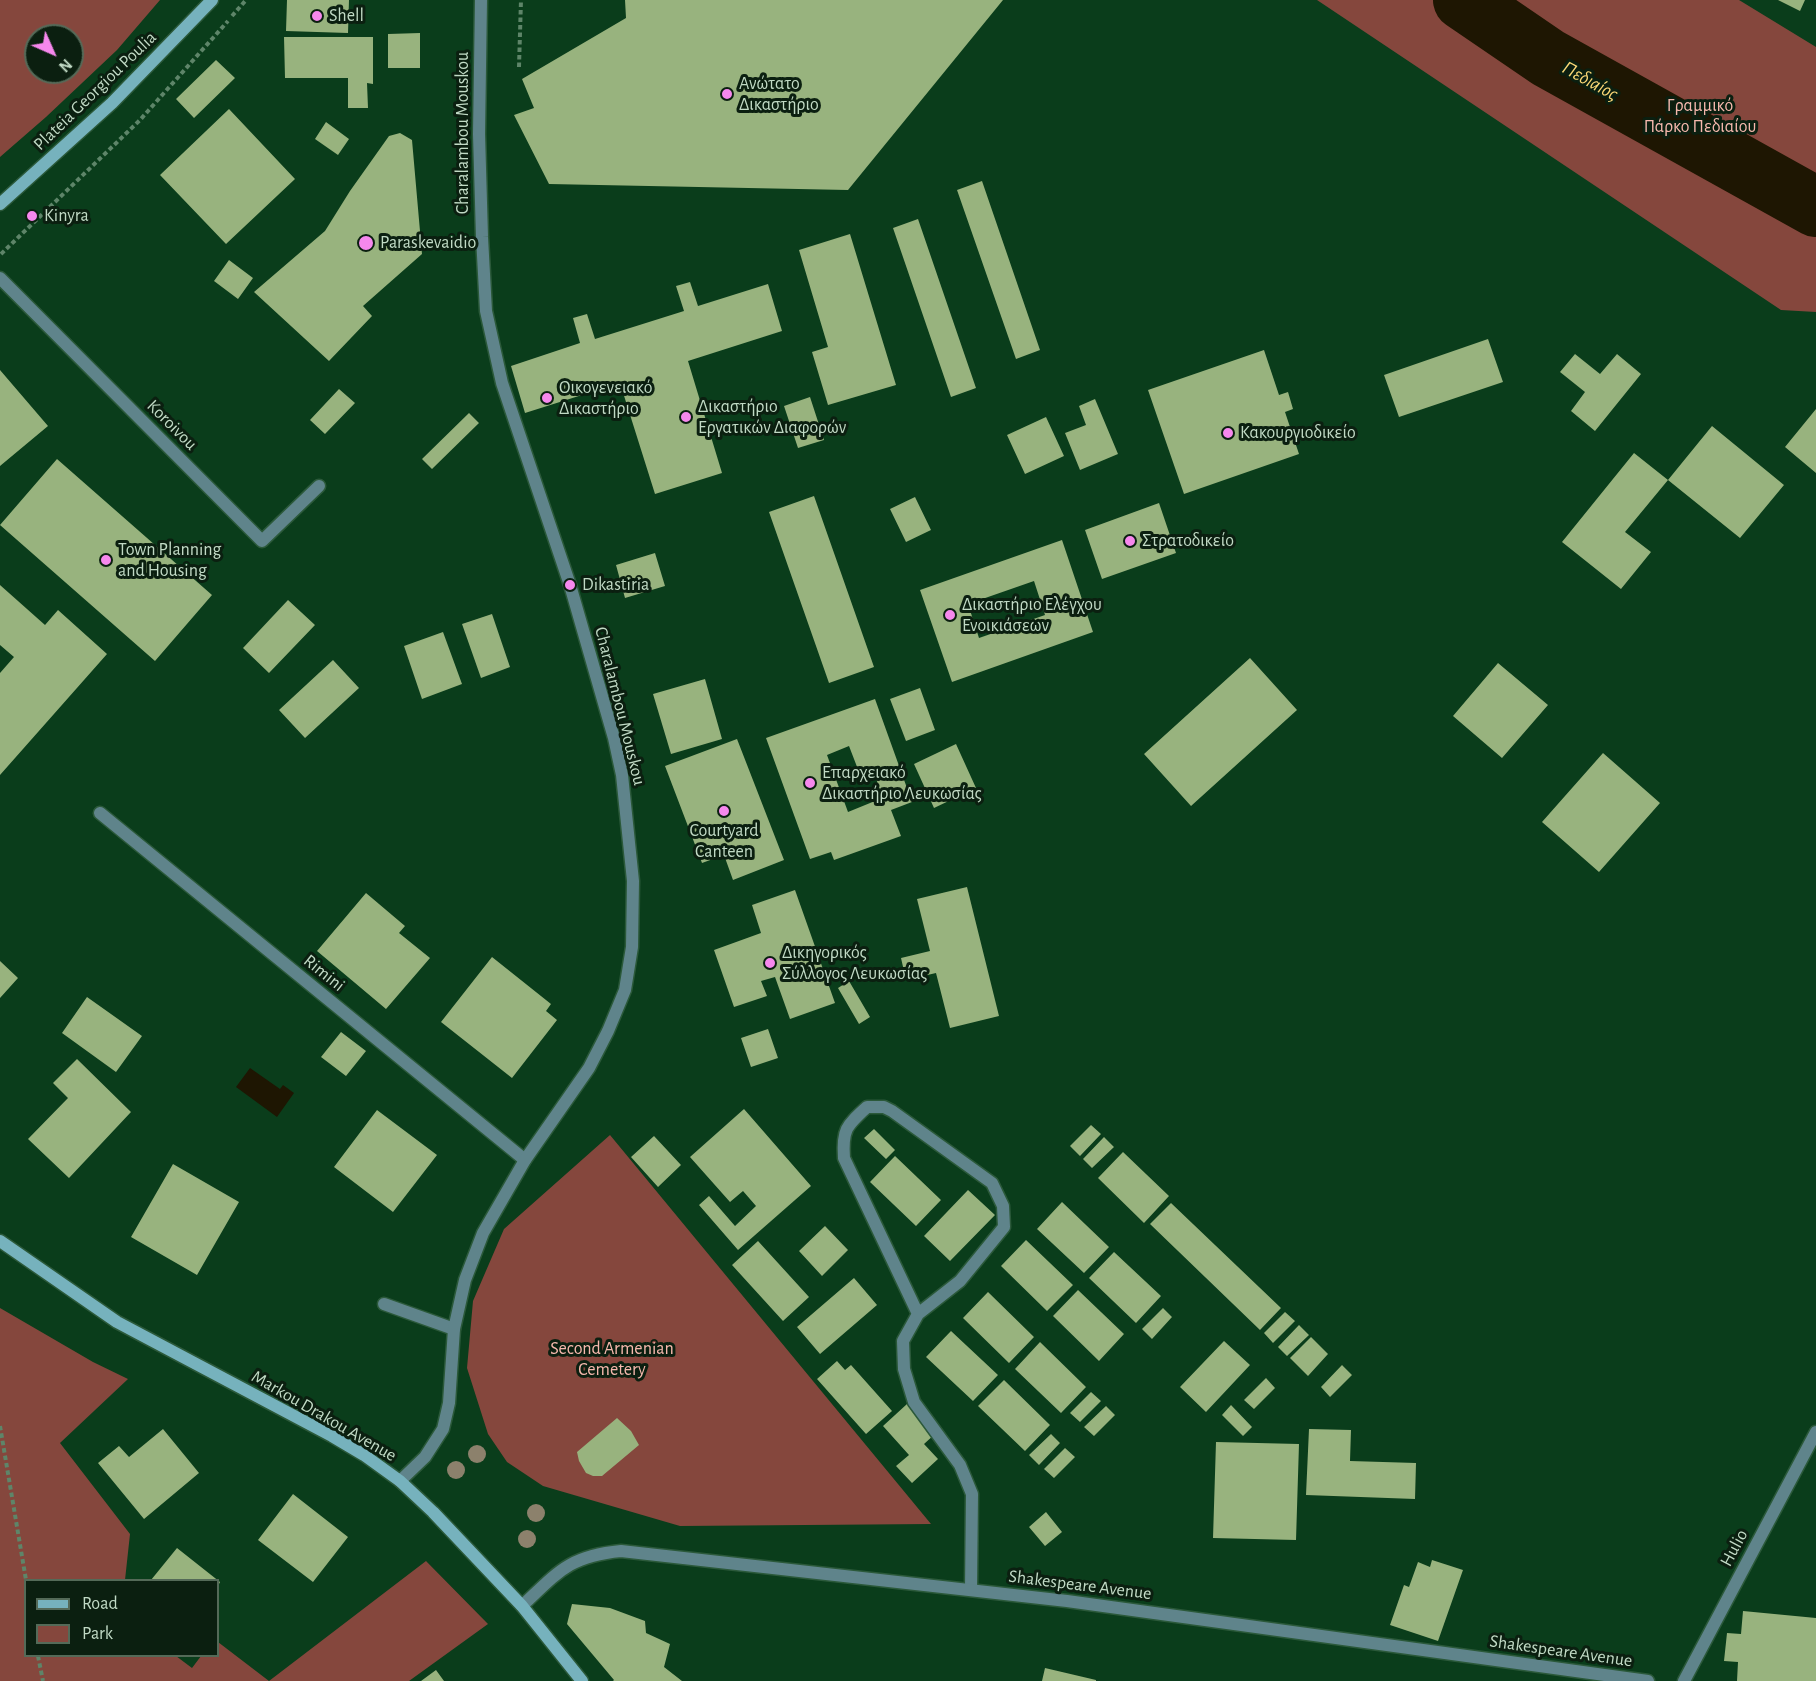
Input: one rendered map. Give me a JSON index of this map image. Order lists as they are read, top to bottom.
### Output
{
  "streets": {
    "main road": ["Plateia Georgiou Poulia", "Markou Drakou Avenue"],
    "street": [
      "Charalambou Mouskou",
      "Koroivou",
      "Rimini",
      "Hulio",
      "Shakespeare Avenue"
    ]
  },
  "crossings": [
    ["Charalambou Mouskou", "Rimini"],
    ["Charalambou Mouskou", "Markou Drakou Avenue"],
    ["Markou Drakou Avenue", "Shakespeare Avenue"]
  ],
  "water": ["Πεδιαίος"],
  "parks": ["Γραμμικό Πάρκο Πεδιαίου", "Second Armenian Cemetery"],
  "places": [
    "Shell",
    "Ανώτατο Δικαστήριο",
    "Kinyra",
    "Paraskevaidio",
    "Οικογενειακό Δικαστήριο",
    "Δικαστήριο Εργατικών Διαφορών",
    "Κακουργιοδικείο",
    "Στρατοδικείο",
    "Town Planning and Housing",
    "Dikastiria",
    "Δικαστήριο Ελέγχου Ενοικιάσεων",
    "Επαρχειακό Δικαστήριο Λευκωσίας",
    "Courtyard Canteen",
    "Δικηγορικός Σύλλογος Λευκωσίας"
  ],
  "legend": ["Road", "Park"],
  "north": "bottom right"
}
